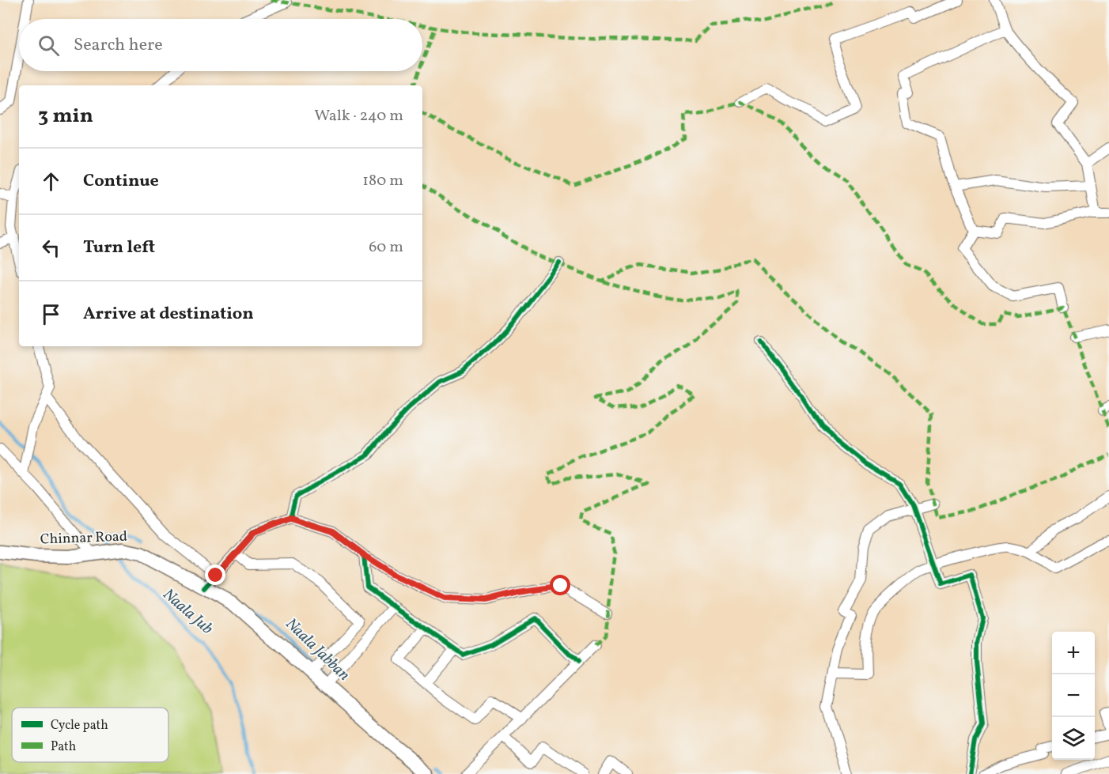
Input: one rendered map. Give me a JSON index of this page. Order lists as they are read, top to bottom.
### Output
{
  "streets": {
    "main road": ["Chinnar Road"]
  },
  "water": ["Naala Jub", "Naala Jabban"],
  "legend": ["Cycle path", "Path"],
  "page": {
    "search": "Search here",
    "heading": ["3 min", "Walk · 240 m"],
    "list": [
      ["Continue", "180 m"],
      ["Turn left", "60 m"],
      "Arrive at destination"
    ],
    "map_buttons": ["+", "−"]
  }
}
